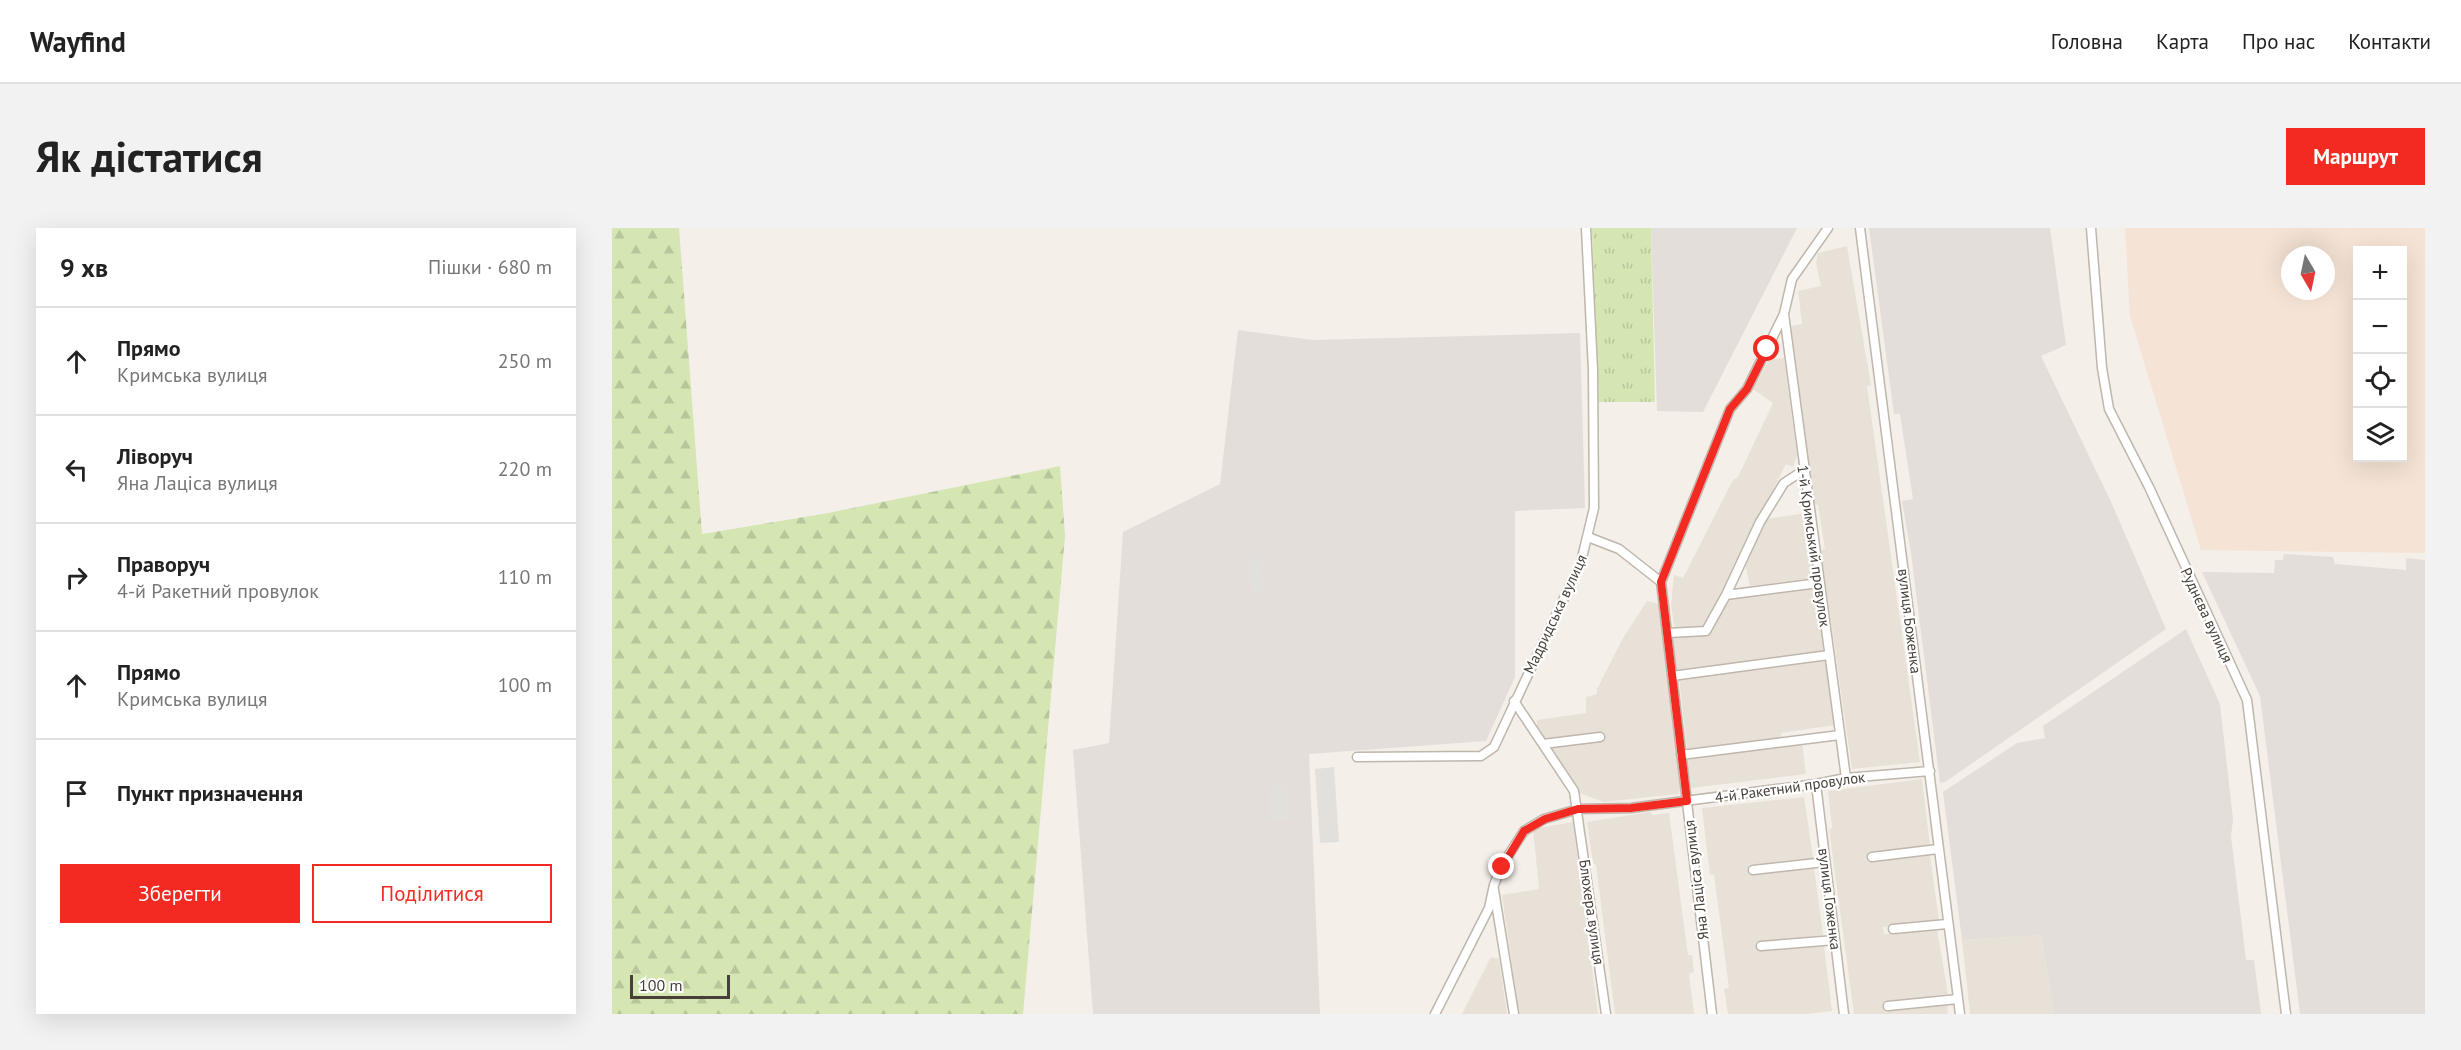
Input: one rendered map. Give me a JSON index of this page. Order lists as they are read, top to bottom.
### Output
{
  "streets": {
    "street": [
      "1-й Кримський провулок",
      "Мадридська вулиця",
      "Руднєва вулиця",
      "вулиця Боженка",
      "4-й Ракетний провулок",
      "Яна Лаціса вулиця",
      "вулиця Гоженка",
      "Блюхера вулиця"
    ]
  },
  "crossings": [
    ["1-й Кримський провулок", "4-й Ракетний провулок"],
    ["Мадридська вулиця", "Блюхера вулиця"],
    ["вулиця Боженка", "4-й Ракетний провулок"],
    ["4-й Ракетний провулок", "Яна Лаціса вулиця"],
    ["4-й Ракетний провулок", "вулиця Гоженка"],
    ["4-й Ракетний провулок", "Блюхера вулиця"]
  ],
  "scale_bar": "100 m",
  "north": "bottom",
  "page": {
    "header": "Wayfind",
    "nav": [
      "Головна",
      "Карта",
      "Про нас",
      "Контакти"
    ],
    "buttons": [
      "Маршрут",
      ["Зберегти", "Поділитися"]
    ],
    "title": "Як дістатися",
    "heading": ["9 хв", "Пішки · 680 m"],
    "map_buttons": ["+", "−"],
    "list": [
      ["Прямо", "Кримська вулиця", "250 m"],
      ["Ліворуч", "Яна Лаціса вулиця", "220 m"],
      ["Праворуч", "4-й Ракетний провулок", "110 m"],
      ["Прямо", "Кримська вулиця", "100 m"],
      "Пункт призначення"
    ],
    "scale": "100 m"
  }
}
